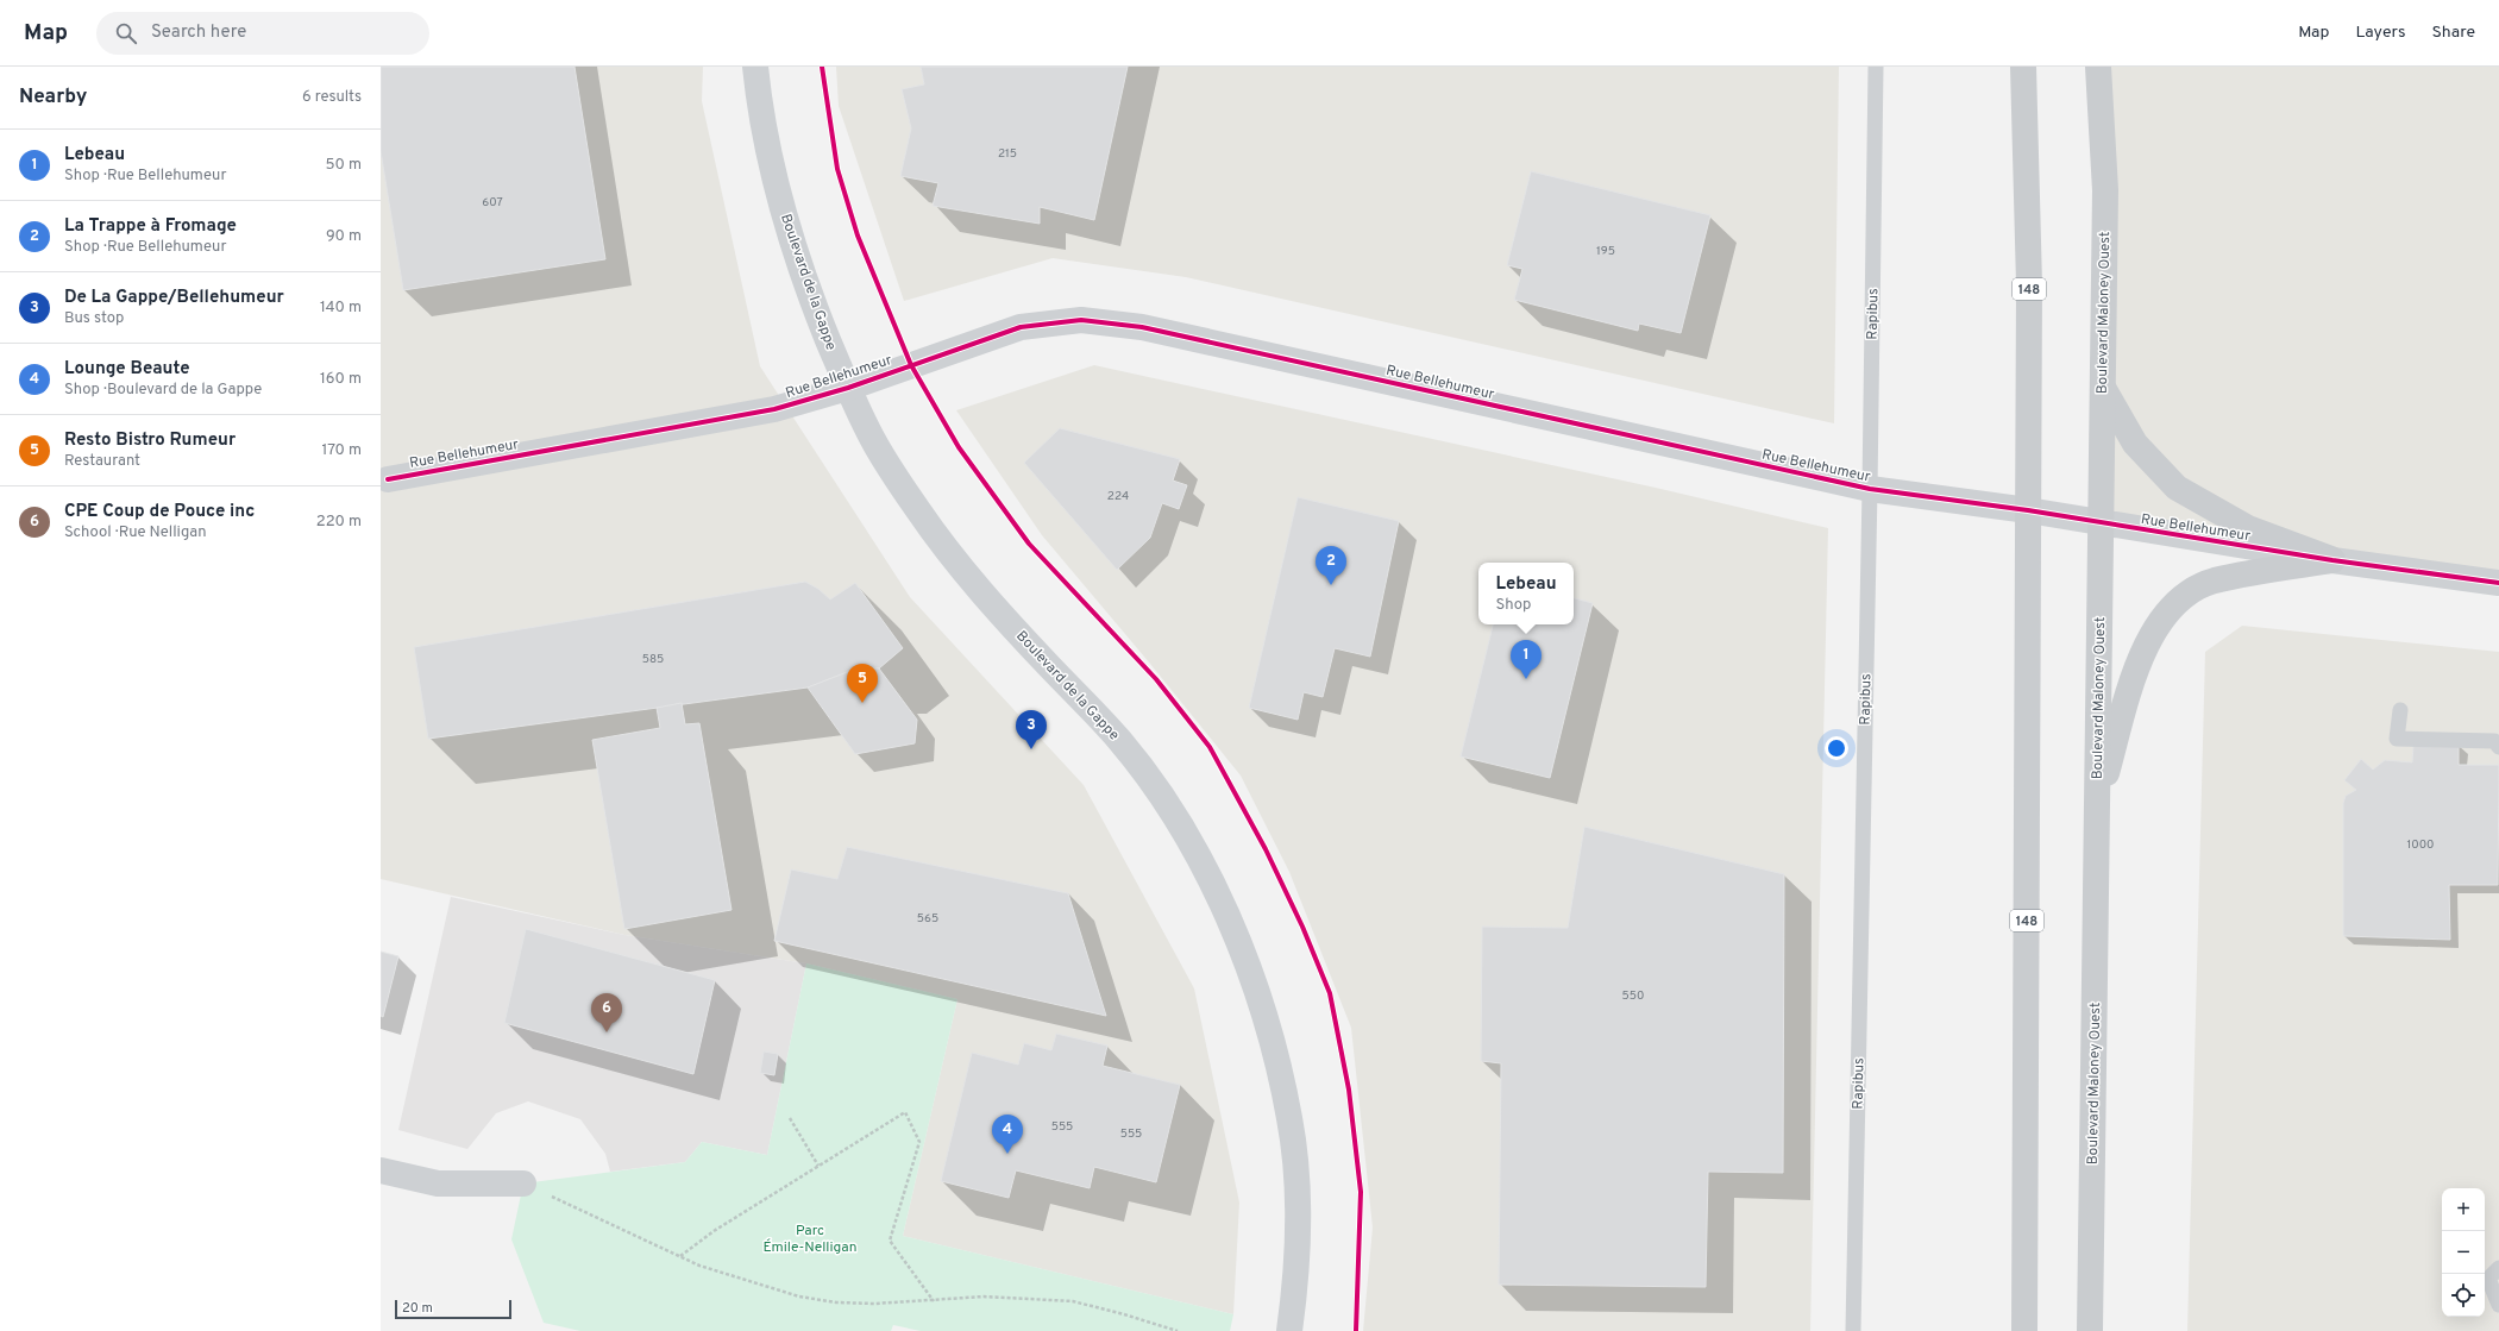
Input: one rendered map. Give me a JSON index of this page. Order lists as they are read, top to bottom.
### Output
{
  "streets": {
    "main road": ["148", "Boulevard Maloney Ouest"],
    "street": ["Boulevard de la Gappe", "Rue Bellehumeur"],
    "lane": ["Rapibus"]
  },
  "crossings": [
    ["Boulevard de la Gappe", "Rue Bellehumeur"],
    ["148", "Rue Bellehumeur"],
    ["Boulevard Maloney Ouest", "Rue Bellehumeur"],
    ["Rapibus", "Rue Bellehumeur"]
  ],
  "parks": ["Parc Émile-Nelligan"],
  "house_numbers": [
    "215",
    "607",
    "195",
    "224",
    "585",
    "1000",
    "565",
    "550",
    "555",
    "555"
  ],
  "scale_bar": "20 m",
  "page": {
    "header": "Map",
    "search": "Search here",
    "nav": ["Map", "Layers", "Share"],
    "heading": ["Nearby", "6 results"],
    "list": [
      {
        "mark": "1",
        "name": "Lebeau",
        "note": "Shop · Rue Bellehumeur",
        "value": "50 m"
      },
      {
        "mark": "2",
        "name": "La Trappe à Fromage",
        "note": "Shop · Rue Bellehumeur",
        "value": "90 m"
      },
      {
        "mark": "3",
        "name": "De La Gappe/Bellehumeur",
        "note": "Bus stop",
        "value": "140 m"
      },
      {
        "mark": "4",
        "name": "Lounge Beaute",
        "note": "Shop · Boulevard de la Gappe",
        "value": "160 m"
      },
      {
        "mark": "5",
        "name": "Resto Bistro Rumeur",
        "note": "Restaurant",
        "value": "170 m"
      },
      {
        "mark": "6",
        "name": "CPE Coup de Pouce inc",
        "note": "School · Rue Nelligan",
        "value": "220 m"
      }
    ],
    "pins": [
      "2",
      "1",
      "5",
      "3",
      "6",
      "4"
    ],
    "popup": ["Lebeau", "Shop"],
    "map_buttons": ["+", "−"],
    "scale": "20 m"
  }
}
